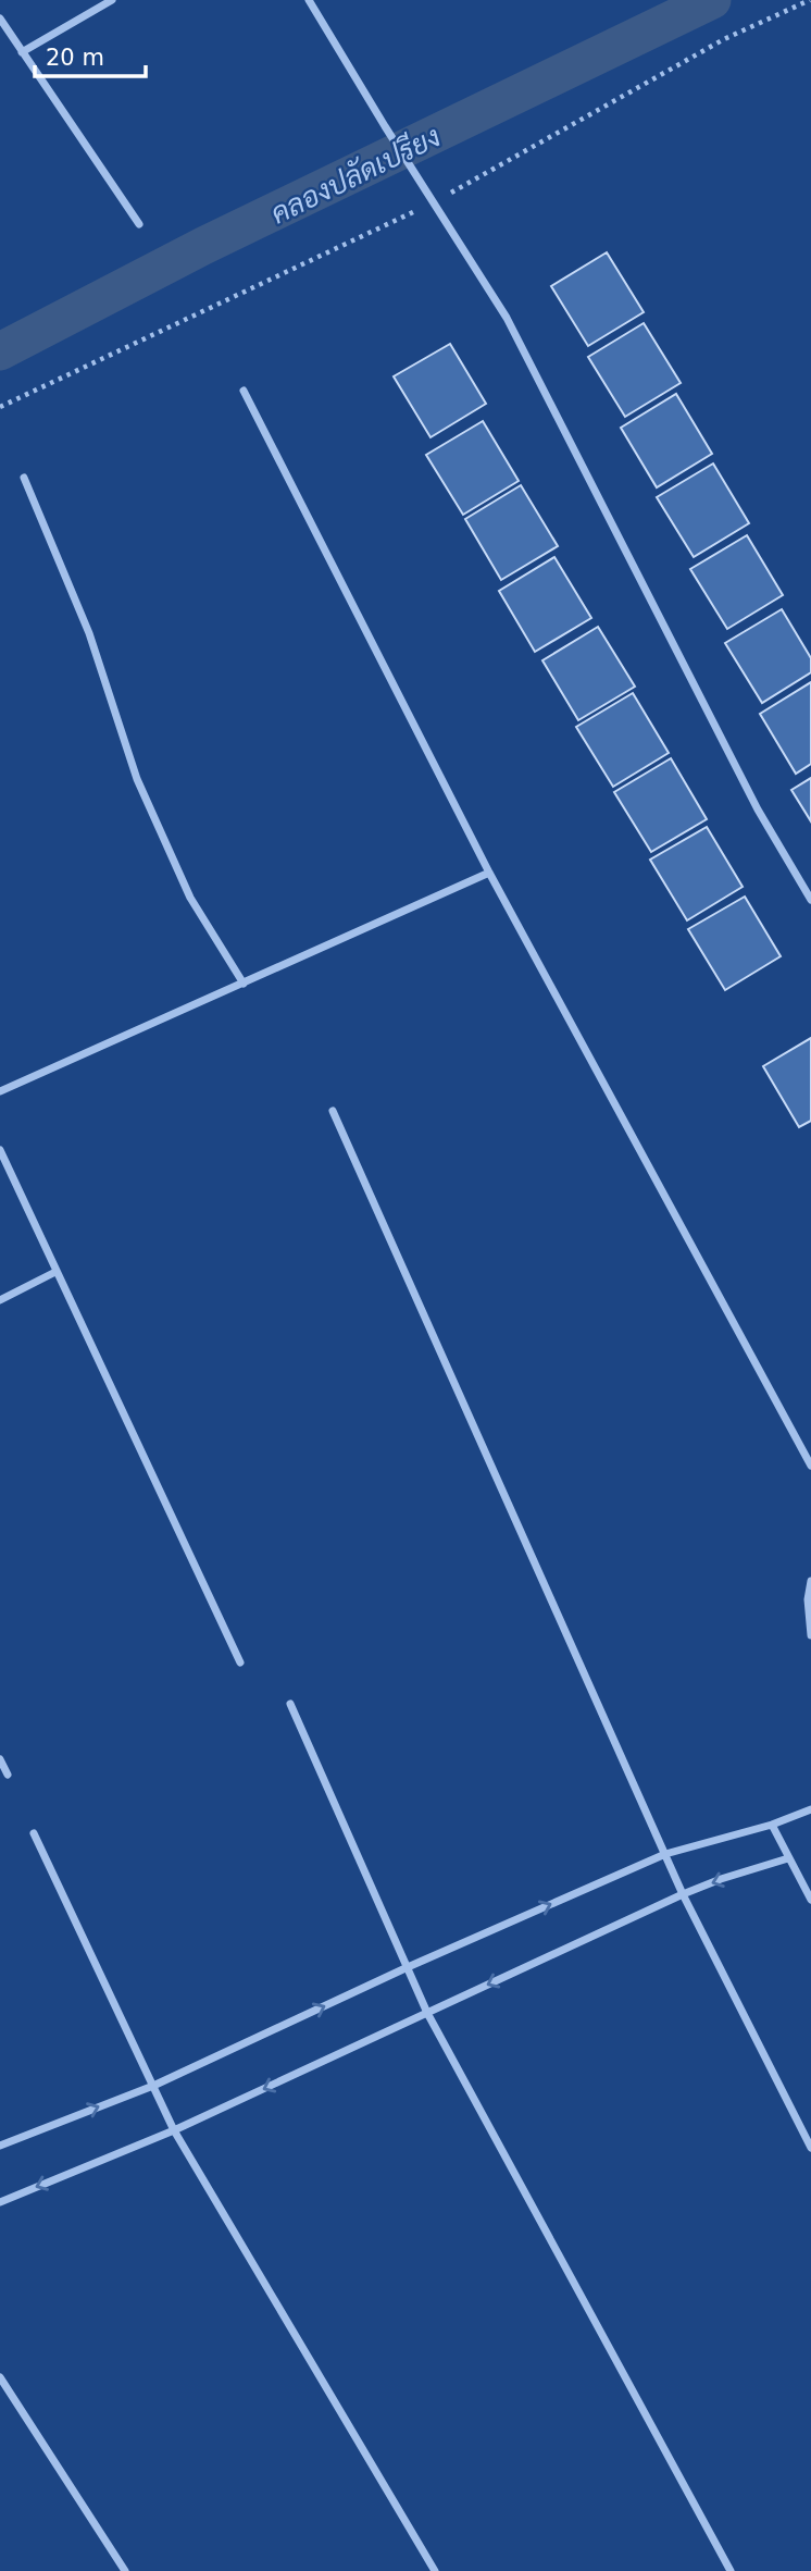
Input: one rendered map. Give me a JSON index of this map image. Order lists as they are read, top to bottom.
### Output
{
  "water": ["คลองปลัดเปรียง"],
  "scale_bar": "20 m"
}
